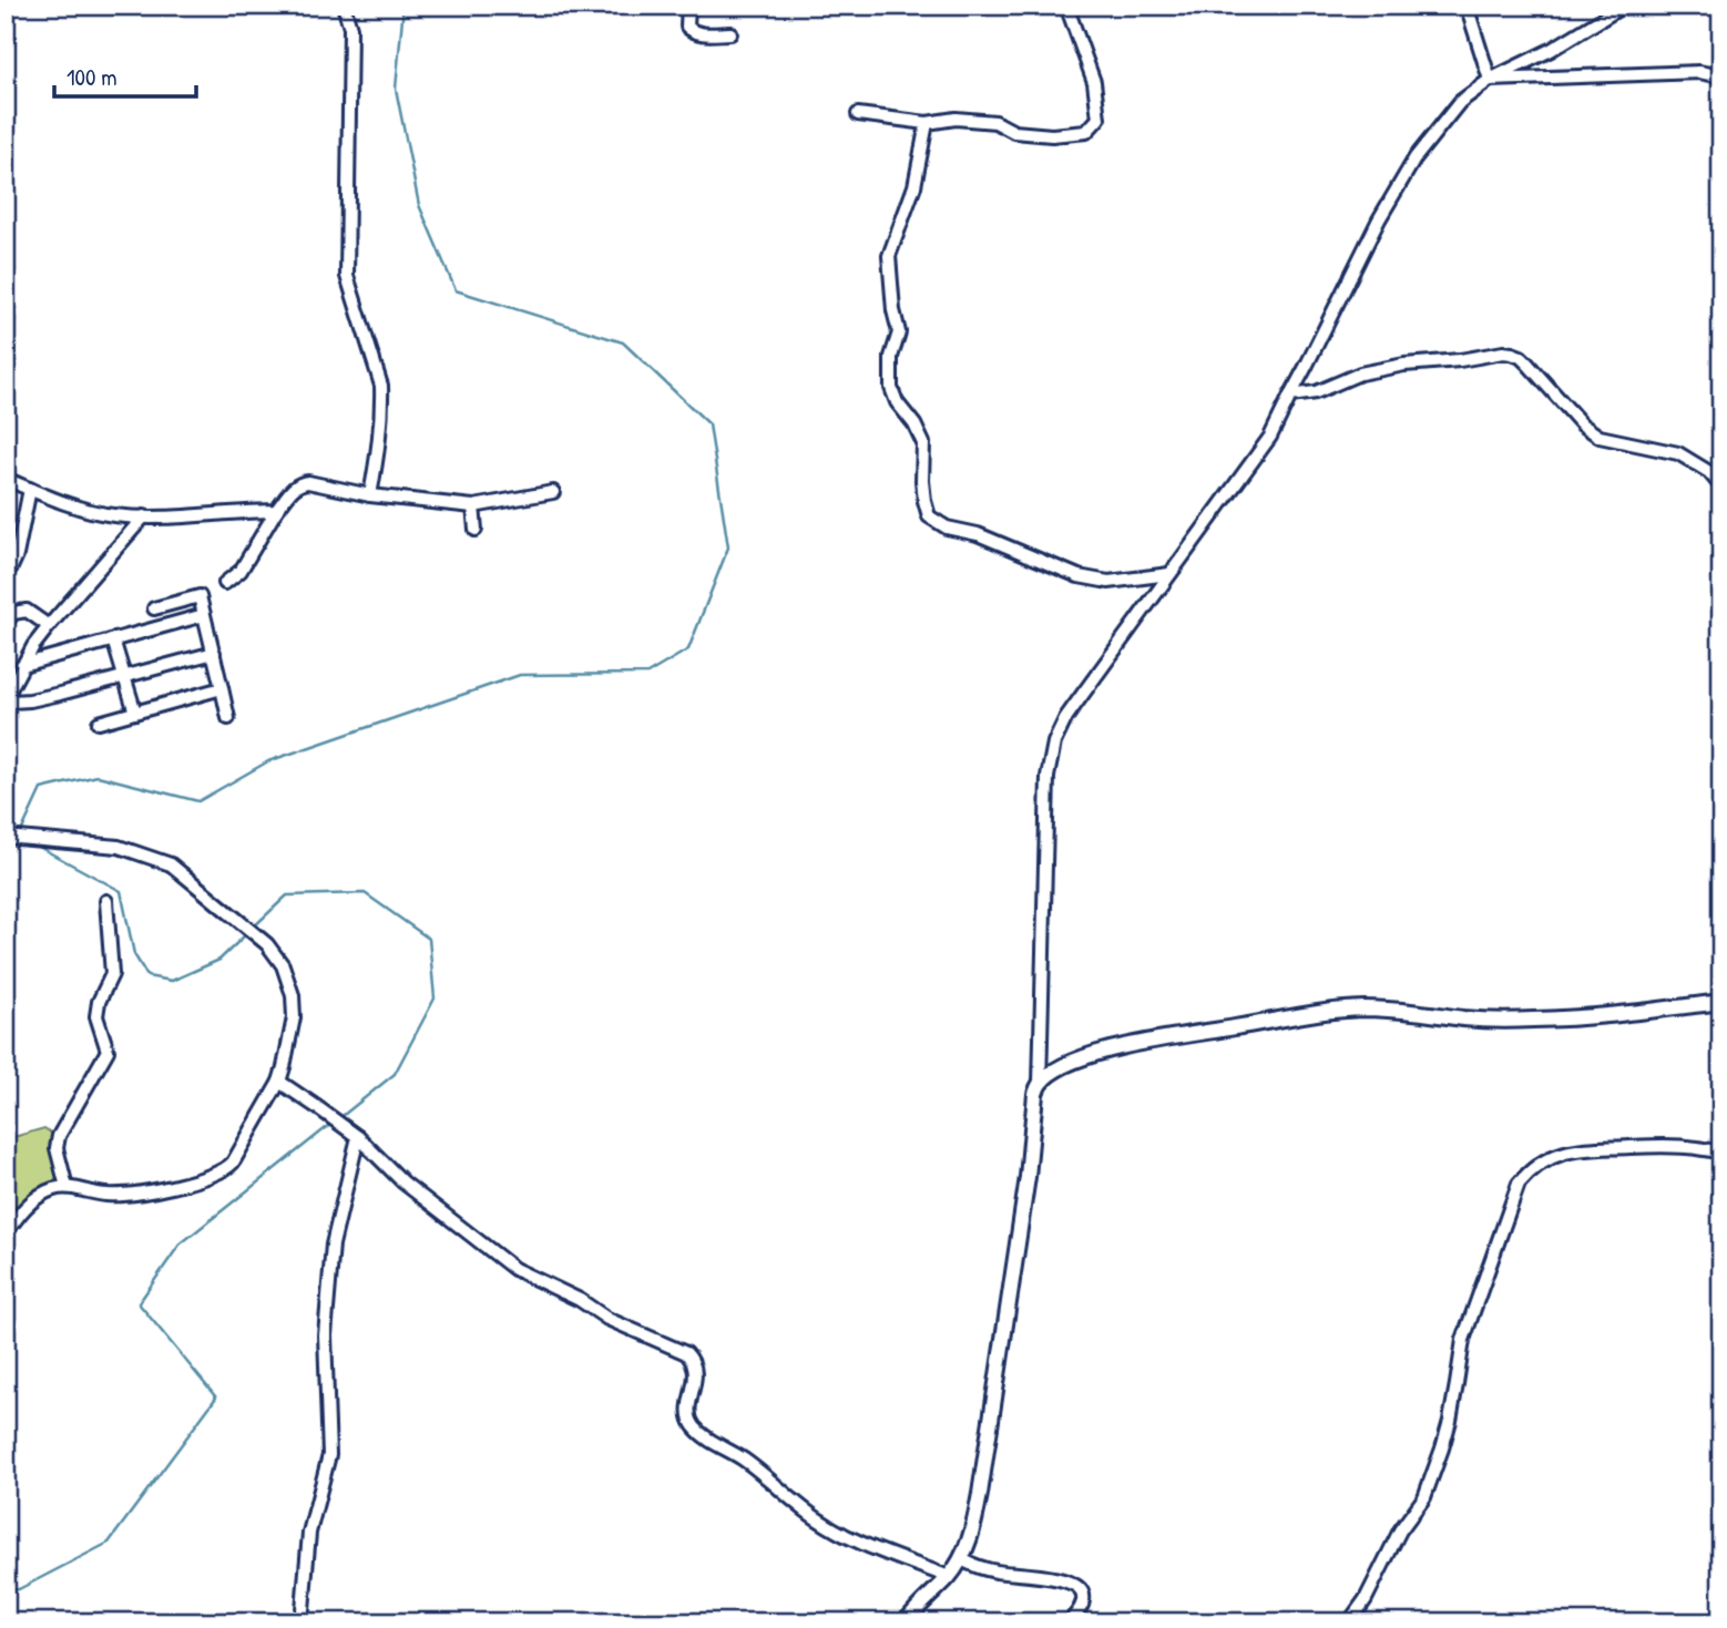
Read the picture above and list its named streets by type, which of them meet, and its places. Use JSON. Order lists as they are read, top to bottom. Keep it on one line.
{"scale_bar":"100 m"}
